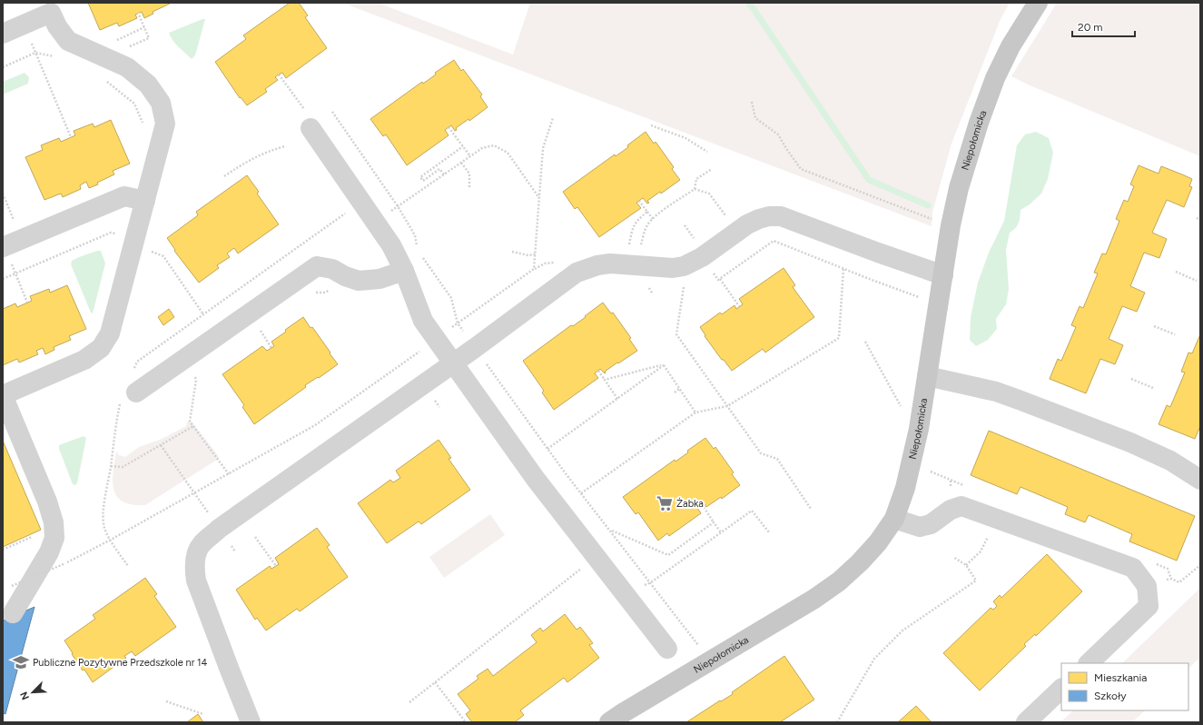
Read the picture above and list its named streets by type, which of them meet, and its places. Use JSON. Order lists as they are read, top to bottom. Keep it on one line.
{"streets":{"main road":["Niepołomicka"]},"places":{"supermarket":["Żabka"],"school or university":["Publiczne Pozytywne Przedszkole nr 14"]},"legend":["Mieszkania","Szkoły"],"scale_bar":"20 m","north":"bottom left"}
